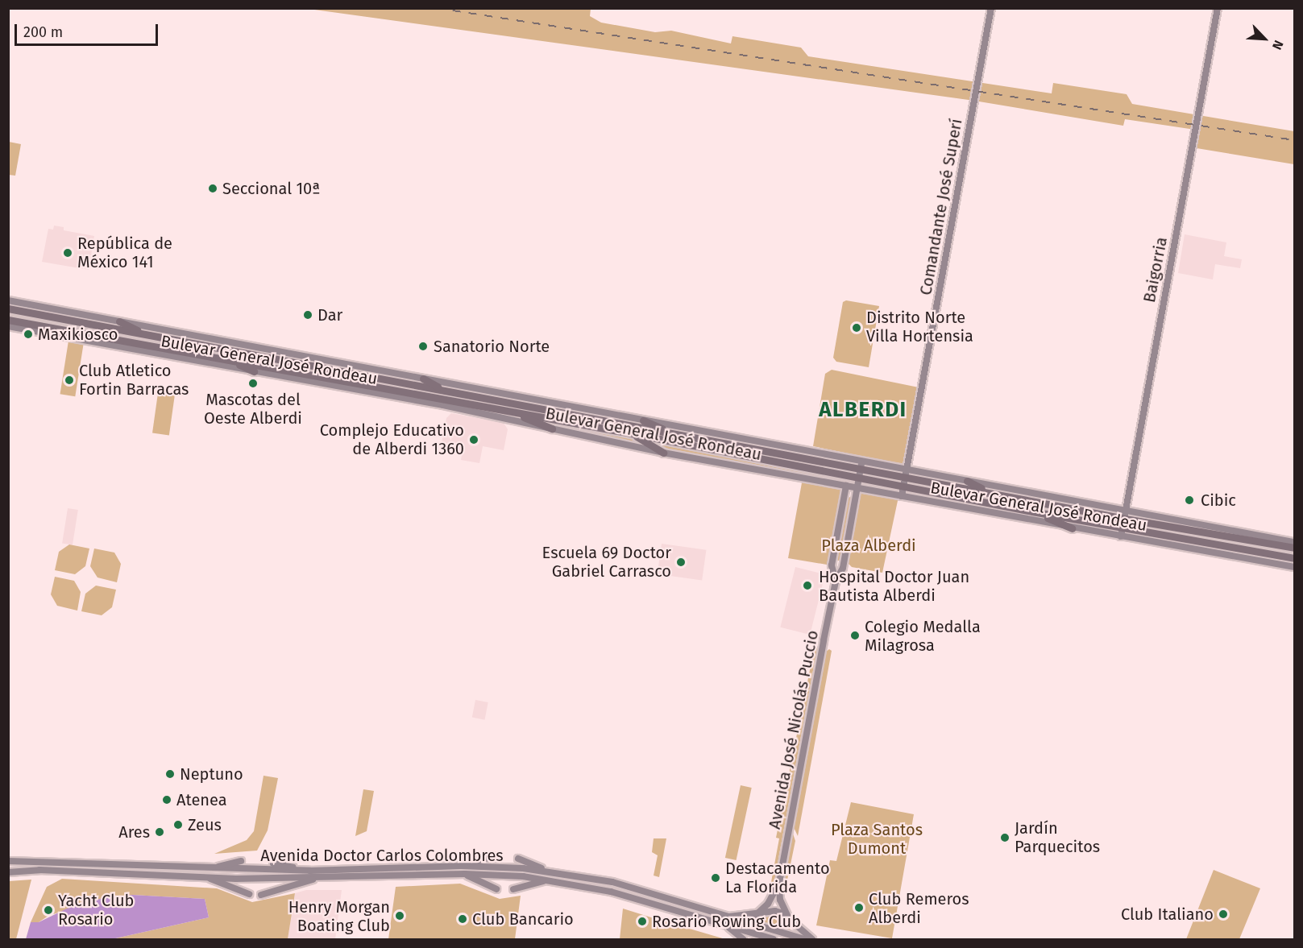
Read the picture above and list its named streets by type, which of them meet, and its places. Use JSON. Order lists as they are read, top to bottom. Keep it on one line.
{"streets":{"main road":["Comandante José Superí","Baigorria","Bulevar General José Rondeau","Avenida José Nicolás Puccio","Avenida Doctor Carlos Colombres"]},"crossings":[["Comandante José Superí","Bulevar General José Rondeau"],["Baigorria","Bulevar General José Rondeau"],["Bulevar General José Rondeau","Avenida José Nicolás Puccio"],["Avenida José Nicolás Puccio","Avenida Doctor Carlos Colombres"]],"districts":["ALBERDI"],"parks":["Plaza Alberdi","Plaza Santos Dumont"],"places":["Seccional 10ª","República de México 141","Dar","Distrito Norte Villa Hortensia","Maxikiosco","Sanatorio Norte","Club Atletico Fortin Barracas","Mascotas del Oeste Alberdi","Complejo Educativo de Alberdi 1360","Cibic","Escuela 69 Doctor Gabriel Carrasco","Hospital Doctor Juan Bautista Alberdi","Colegio Medalla Milagrosa","Neptuno","Atenea","Zeus","Ares","Jardín Parquecitos","Destacamento La Florida","Club Remeros Alberdi","Yacht Club Rosario","Club Italiano","Henry Morgan Boating Club","Club Bancario","Rosario Rowing Club"],"scale_bar":"200 m","north":"bottom right"}
